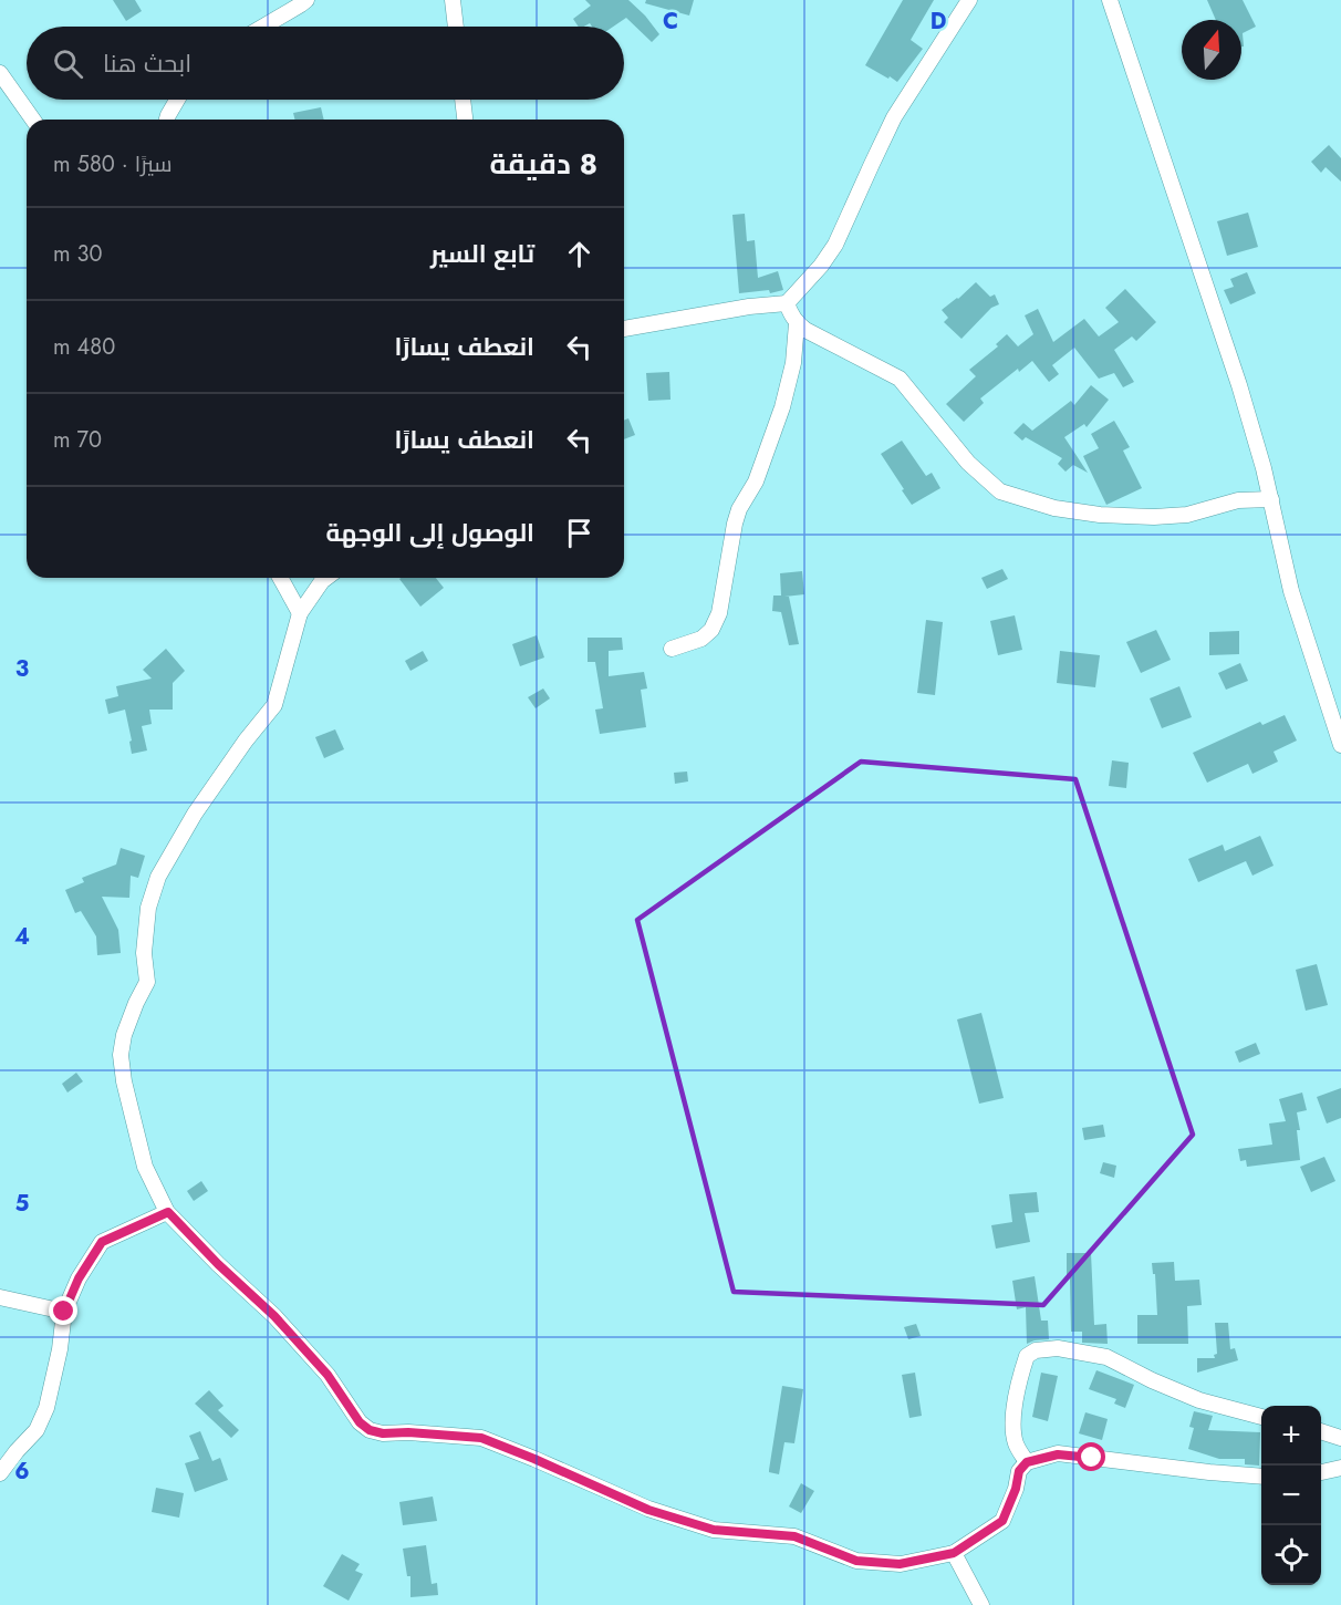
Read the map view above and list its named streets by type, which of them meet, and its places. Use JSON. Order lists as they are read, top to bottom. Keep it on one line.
{"north":"top","page":{"search":"ابحث هنا","heading":["8 دقيقة","سيرًا · 580 m"],"list":[["تابع السير","30 m"],["انعطف يسارًا","480 m"],["انعطف يسارًا","70 m"],"الوصول إلى الوجهة"],"map_buttons":["+","−"]},"grid":{"columns":["C","D"],"rows":["3","4","5","6"]}}
